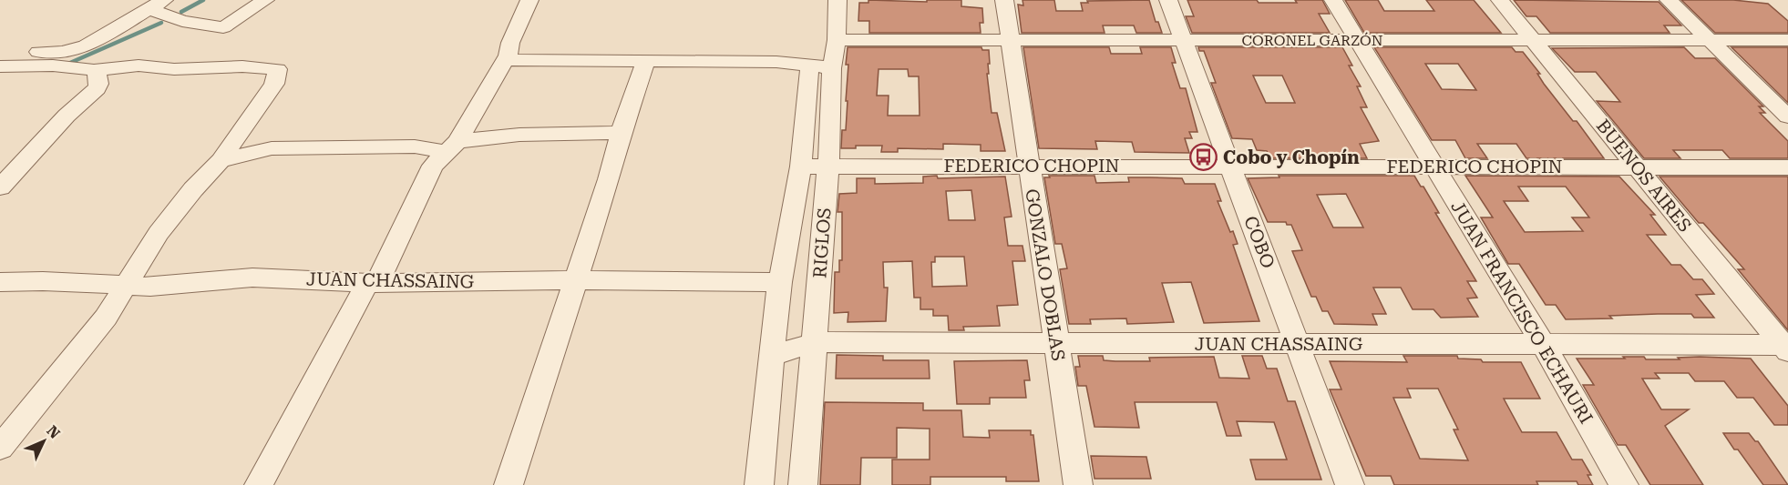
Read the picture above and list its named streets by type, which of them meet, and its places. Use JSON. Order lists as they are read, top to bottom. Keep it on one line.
{"streets":{"street":["CORONEL GARZÓN","FEDERICO CHOPIN","BUENOS AIRES","COBO","RIGLOS","GONZALO DOBLAS","JUAN CHASSAING","JUAN FRANCISCO ECHAURI"]},"crossings":[["CORONEL GARZÓN","BUENOS AIRES"],["CORONEL GARZÓN","COBO"],["CORONEL GARZÓN","RIGLOS"],["CORONEL GARZÓN","GONZALO DOBLAS"],["CORONEL GARZÓN","JUAN FRANCISCO ECHAURI"],["FEDERICO CHOPIN","BUENOS AIRES"],["FEDERICO CHOPIN","COBO"],["FEDERICO CHOPIN","RIGLOS"],["FEDERICO CHOPIN","GONZALO DOBLAS"],["FEDERICO CHOPIN","JUAN FRANCISCO ECHAURI"],["BUENOS AIRES","JUAN CHASSAING"],["COBO","JUAN CHASSAING"],["RIGLOS","JUAN CHASSAING"],["GONZALO DOBLAS","JUAN CHASSAING"],["JUAN CHASSAING","JUAN FRANCISCO ECHAURI"]],"places":{"bus stop":["Cobo y Chopín"]},"north":"top right"}
